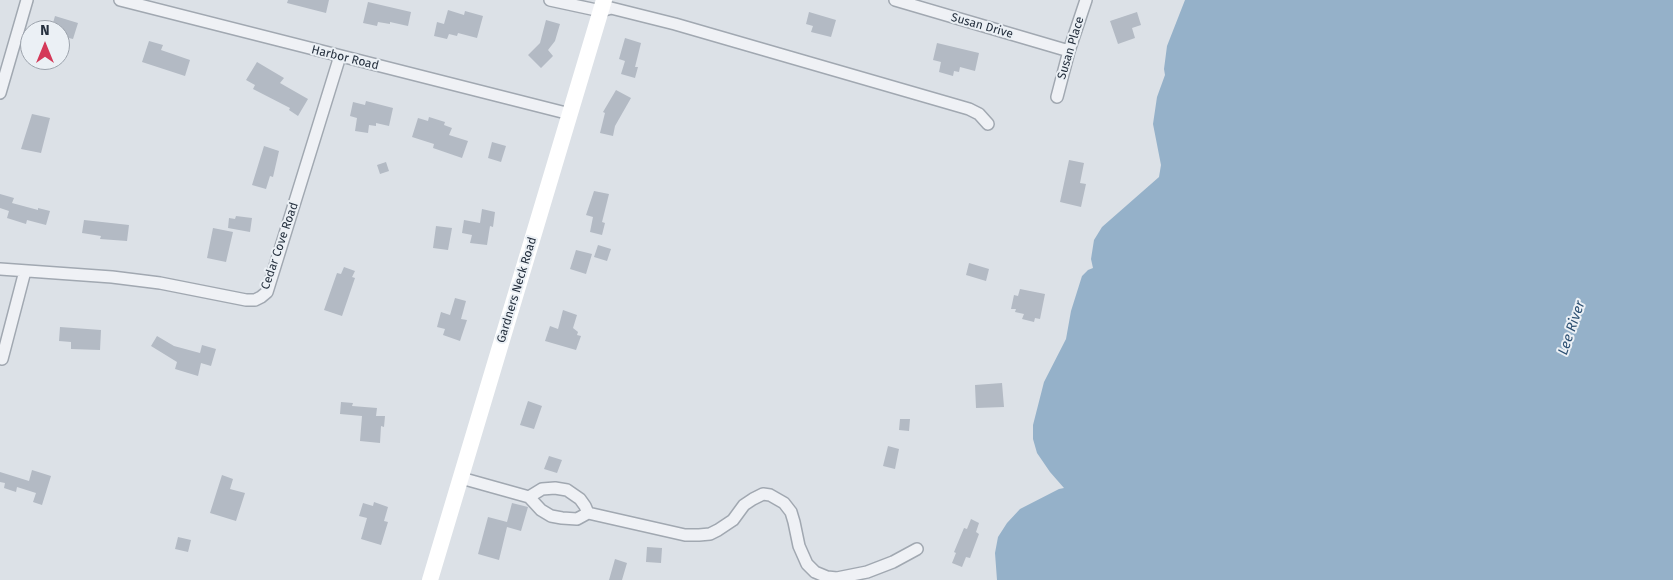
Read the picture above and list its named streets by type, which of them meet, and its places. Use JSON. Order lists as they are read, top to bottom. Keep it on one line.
{"streets":{"street":["Susan Drive","Susan Place","Harbor Road","Cedar Cove Road","Gardners Neck Road"]},"crossings":[["Susan Drive","Susan Place"],["Harbor Road","Cedar Cove Road"],["Harbor Road","Gardners Neck Road"]],"water":["Lee River"],"north":"top"}
